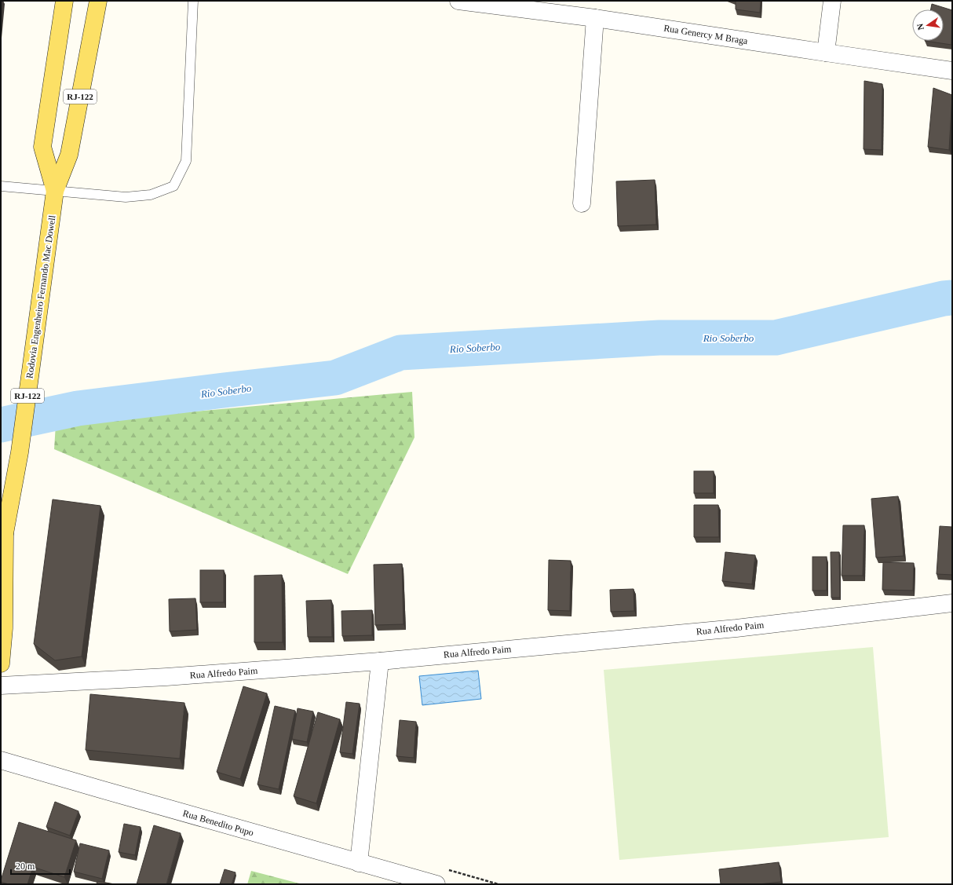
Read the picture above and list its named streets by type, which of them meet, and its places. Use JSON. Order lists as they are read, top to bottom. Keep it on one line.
{"streets":{"main road":["RJ-122","Rodovia Engenheiro Fernando Mac Dowell"],"street":["Rua Genercy M Braga","Rua Alfredo Paim","Rua Benedito Pupo"]},"water":["Rio Soberbo"],"scale_bar":"20 m","north":"left"}
